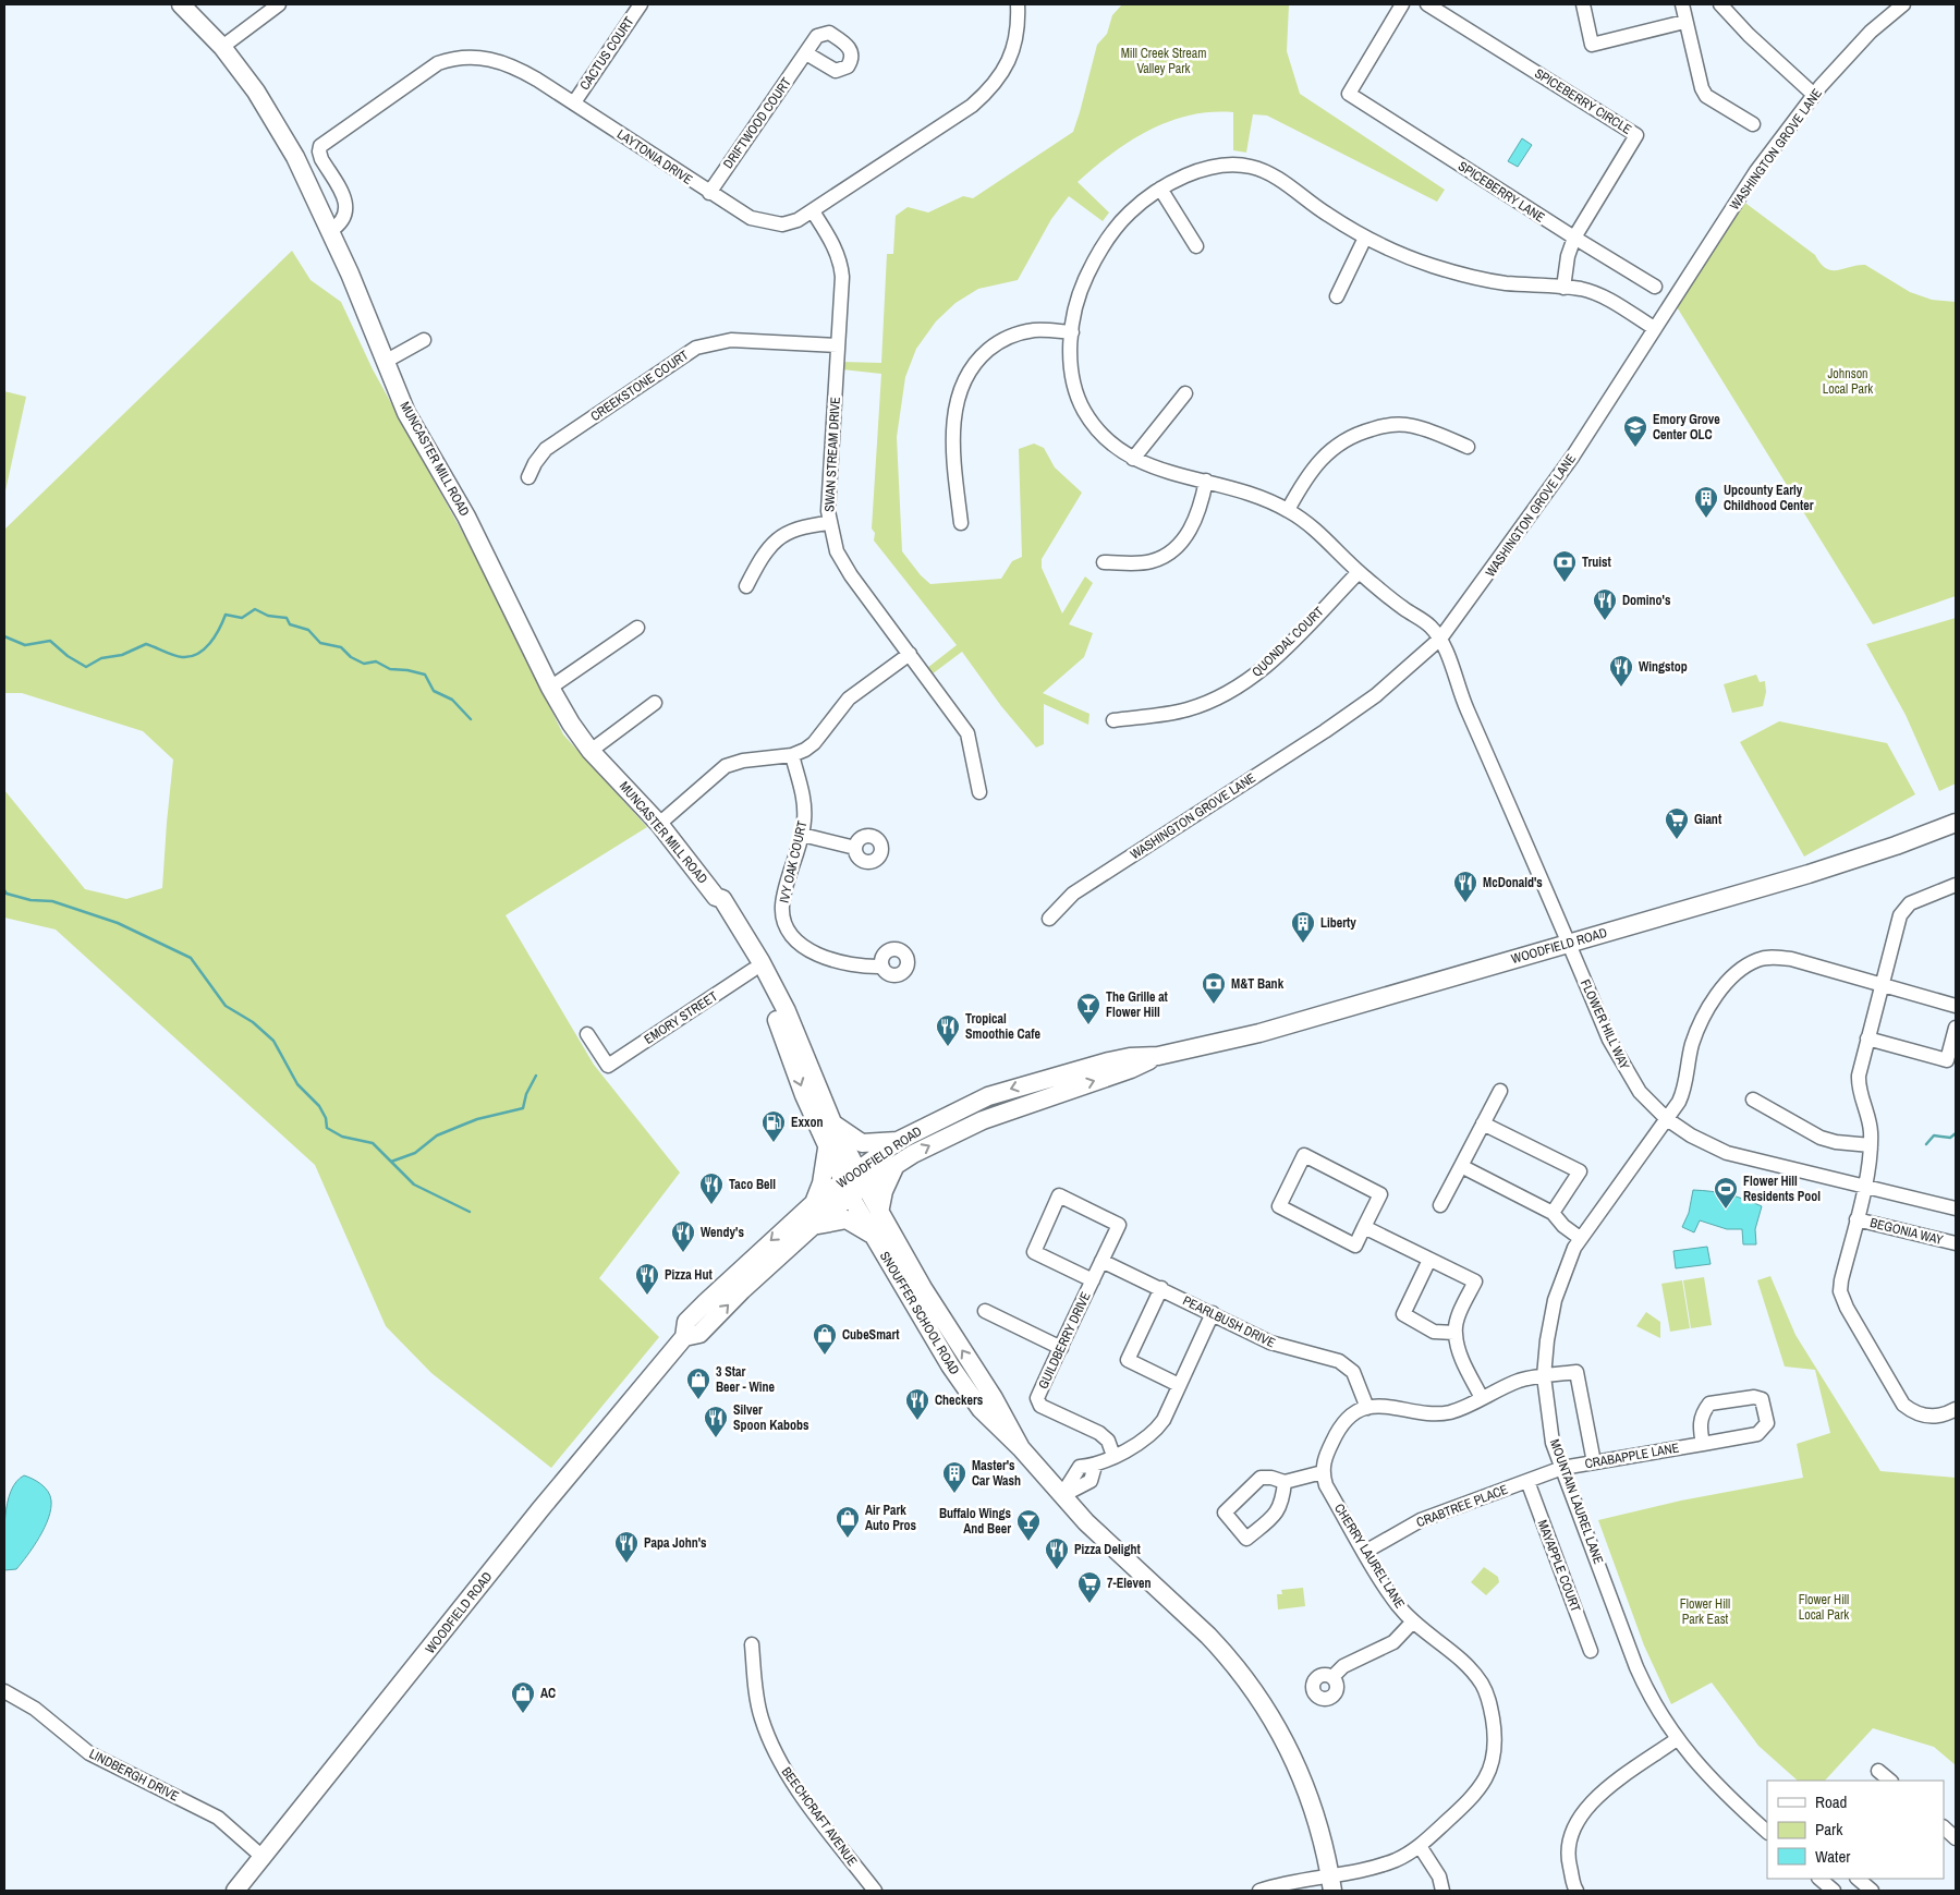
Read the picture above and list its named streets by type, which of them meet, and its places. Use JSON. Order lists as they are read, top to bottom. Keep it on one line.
{"streets":{"main road":["MUNCASTER MILL ROAD","WOODFIELD ROAD","SNOUFFER SCHOOL ROAD"],"street":["CACTUS COURT","SPICEBERRY CIRCLE","DRIFTWOOD COURT","WASHINGTON GROVE LANE","LAYTONIA DRIVE","SPICEBERRY LANE","CREEKSTONE COURT","SWAN STREAM DRIVE","QUONDAL COURT","IVY OAK COURT","EMORY STREET","FLOWER HILL WAY","BEGONIA WAY","PEARLBUSH DRIVE","GUILDBERRY DRIVE","CRABAPPLE LANE","MOUNTAIN LAUREL LANE","CRABTREE PLACE","CHERRY LAUREL LANE","MAYAPPLE COURT","LINDBERGH DRIVE","BEECHCRAFT AVENUE"]},"crossings":[["CACTUS COURT","LAYTONIA DRIVE"],["SPICEBERRY CIRCLE","SPICEBERRY LANE"],["DRIFTWOOD COURT","LAYTONIA DRIVE"],["WASHINGTON GROVE LANE","FLOWER HILL WAY"],["LAYTONIA DRIVE","SWAN STREAM DRIVE"],["LAYTONIA DRIVE","MUNCASTER MILL ROAD"],["CREEKSTONE COURT","SWAN STREAM DRIVE"],["MUNCASTER MILL ROAD","WOODFIELD ROAD"],["MUNCASTER MILL ROAD","EMORY STREET"],["MUNCASTER MILL ROAD","SNOUFFER SCHOOL ROAD"],["WOODFIELD ROAD","FLOWER HILL WAY"],["WOODFIELD ROAD","SNOUFFER SCHOOL ROAD"],["WOODFIELD ROAD","LINDBERGH DRIVE"],["FLOWER HILL WAY","MOUNTAIN LAUREL LANE"],["SNOUFFER SCHOOL ROAD","CHERRY LAUREL LANE"],["PEARLBUSH DRIVE","GUILDBERRY DRIVE"],["CRABAPPLE LANE","MOUNTAIN LAUREL LANE"],["CRABAPPLE LANE","CRABTREE PLACE"],["MOUNTAIN LAUREL LANE","CRABTREE PLACE"],["CRABTREE PLACE","CHERRY LAUREL LANE"],["CRABTREE PLACE","MAYAPPLE COURT"]],"parks":["Mill Creek Stream Valley Park","Johnson Local Park","Flower Hill Local Park","Flower Hill Park East"],"places":{"school or university":["Emory Grove Center OLC"],"building":["Upcounty Early Childhood Center","Liberty","Master's Car Wash"],"bank":["Truist","M&T Bank"],"restaurant":["Domino's","Wingstop","McDonald's","Tropical Smoothie Cafe","Taco Bell","Wendy's","Pizza Hut","Checkers","Silver Spoon Kabobs","Papa John's","Pizza Delight"],"supermarket":["Giant","7-Eleven"],"bar":["The Grille at Flower Hill","Buffalo Wings And Beer"],"fuel station":["Exxon"],"sports":["Flower Hill Residents Pool"],"shop":["CubeSmart","3 Star Beer - Wine","Air Park Auto Pros","AC"]},"legend":["Road","Park","Water"]}
